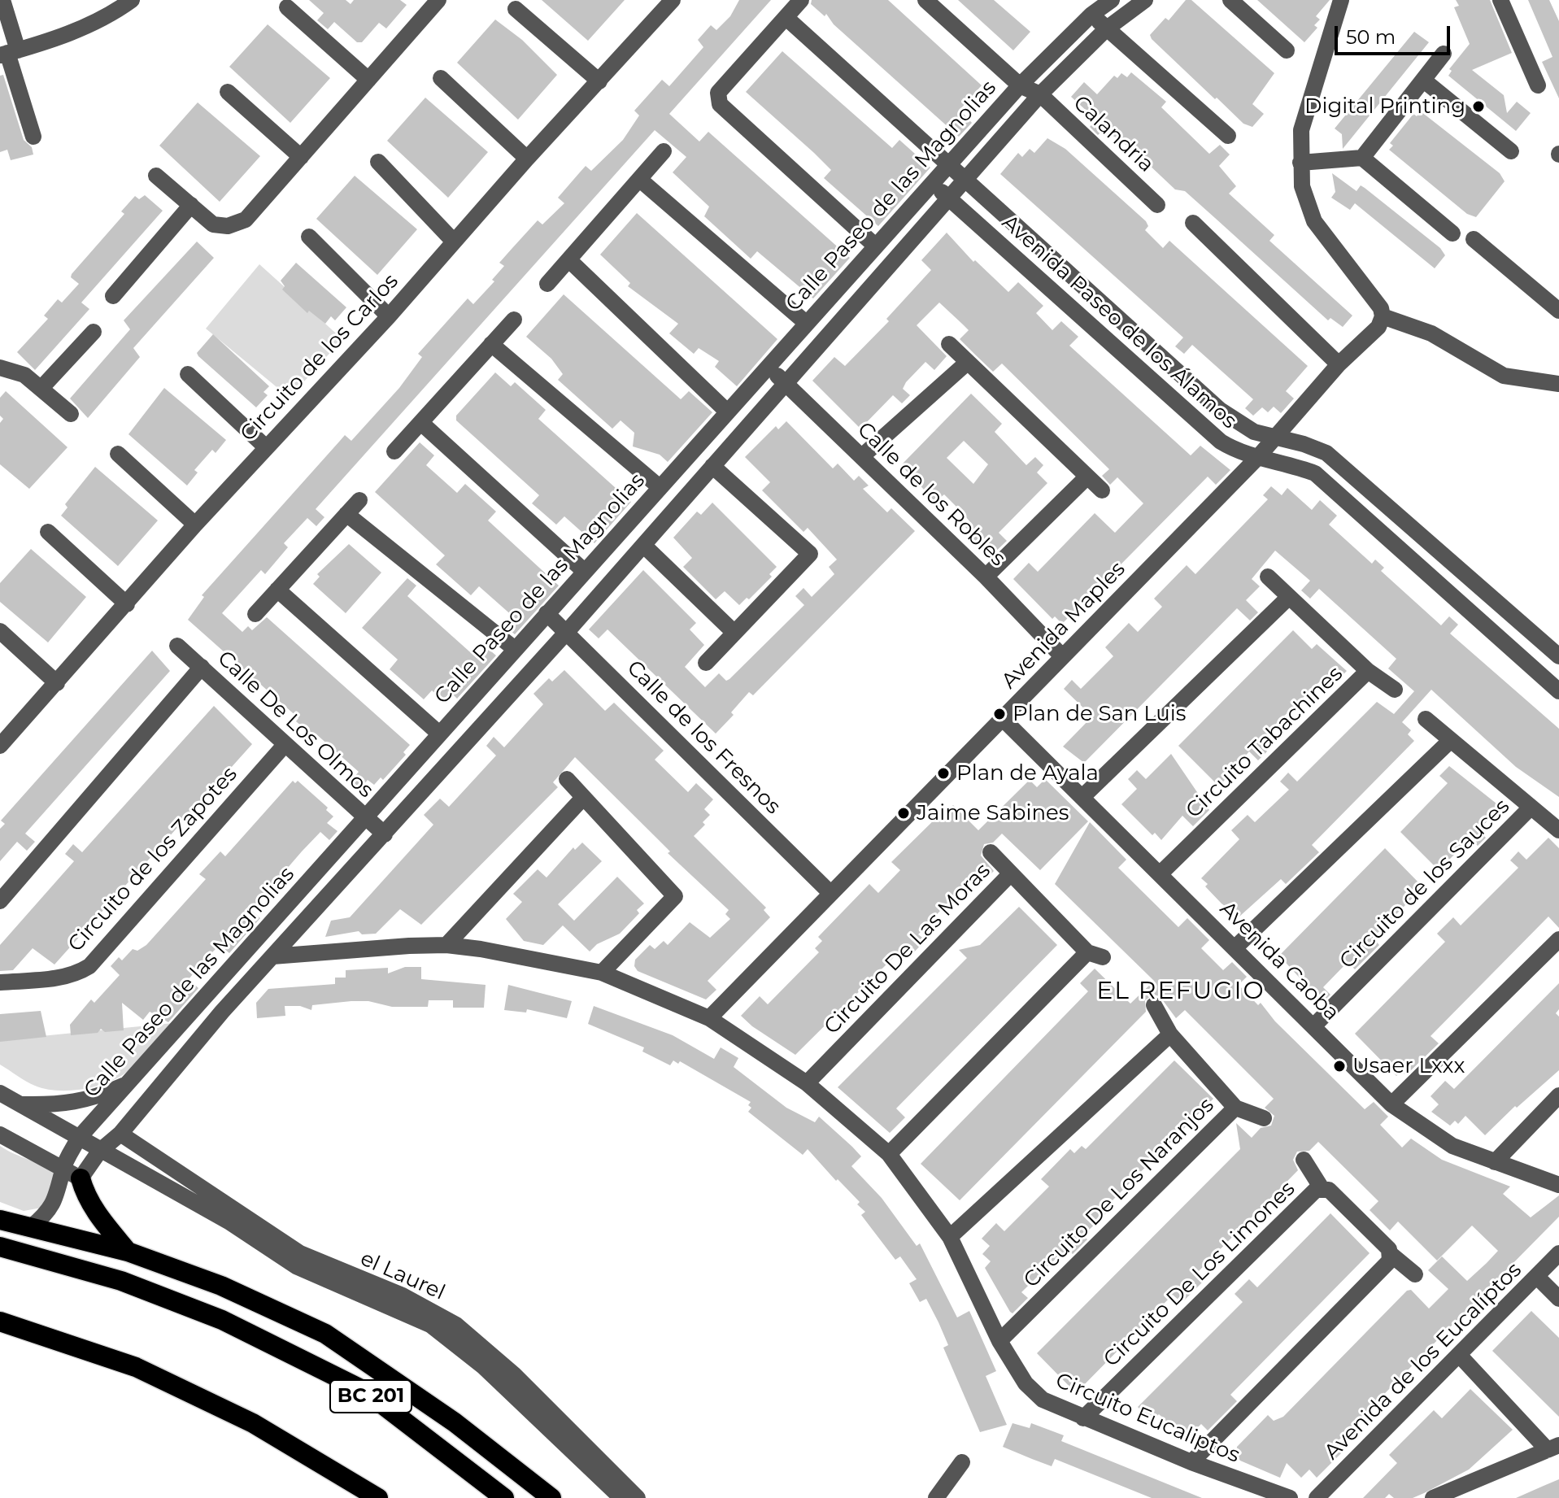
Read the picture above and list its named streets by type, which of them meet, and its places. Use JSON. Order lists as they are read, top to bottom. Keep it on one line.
{"streets":{"highway":["BC 201"],"street":["Calandria","Calle Paseo de las Magnolias","Avenida Paseo de los Álamos","Circuito de los Carlos","Calle de los Robles","Avenida Maples","Calle De Los Olmos","Calle de los Fresnos","Circuito Tabachines","Circuito de los Zapotes","Circuito de los Sauces","Circuito De Las Moras","Avenida Caoba","Circuito De Los Naranjos","Circuito De Los Limones","el Laurel","Avenida de los Eucalíptos","Circuito Eucaliptos"]},"crossings":[["Calandria","Calle Paseo de las Magnolias"],["Calle Paseo de las Magnolias","Avenida Paseo de los Álamos"],["Calle Paseo de las Magnolias","Calle de los Robles"],["Calle Paseo de las Magnolias","Calle De Los Olmos"],["Calle Paseo de las Magnolias","Calle de los Fresnos"],["Calle Paseo de las Magnolias","el Laurel"],["Calle Paseo de las Magnolias","Circuito Eucaliptos"],["Avenida Paseo de los Álamos","Avenida Maples"],["Calle de los Robles","Avenida Maples"],["Avenida Maples","Calle de los Fresnos"],["Avenida Maples","Avenida Caoba"],["Avenida Maples","Circuito Eucaliptos"],["Calle De Los Olmos","Circuito de los Zapotes"],["Circuito Tabachines","Avenida Caoba"],["Circuito de los Sauces","Avenida Caoba"],["Circuito De Las Moras","Circuito Eucaliptos"],["Circuito De Los Naranjos","Circuito Eucaliptos"],["Circuito De Los Limones","Circuito Eucaliptos"]],"districts":["EL REFUGIO"],"places":["Digital Printing","Plan de San Luis","Plan de Ayala","Jaime Sabines","Usaer Lxxx"],"scale_bar":"50 m"}
